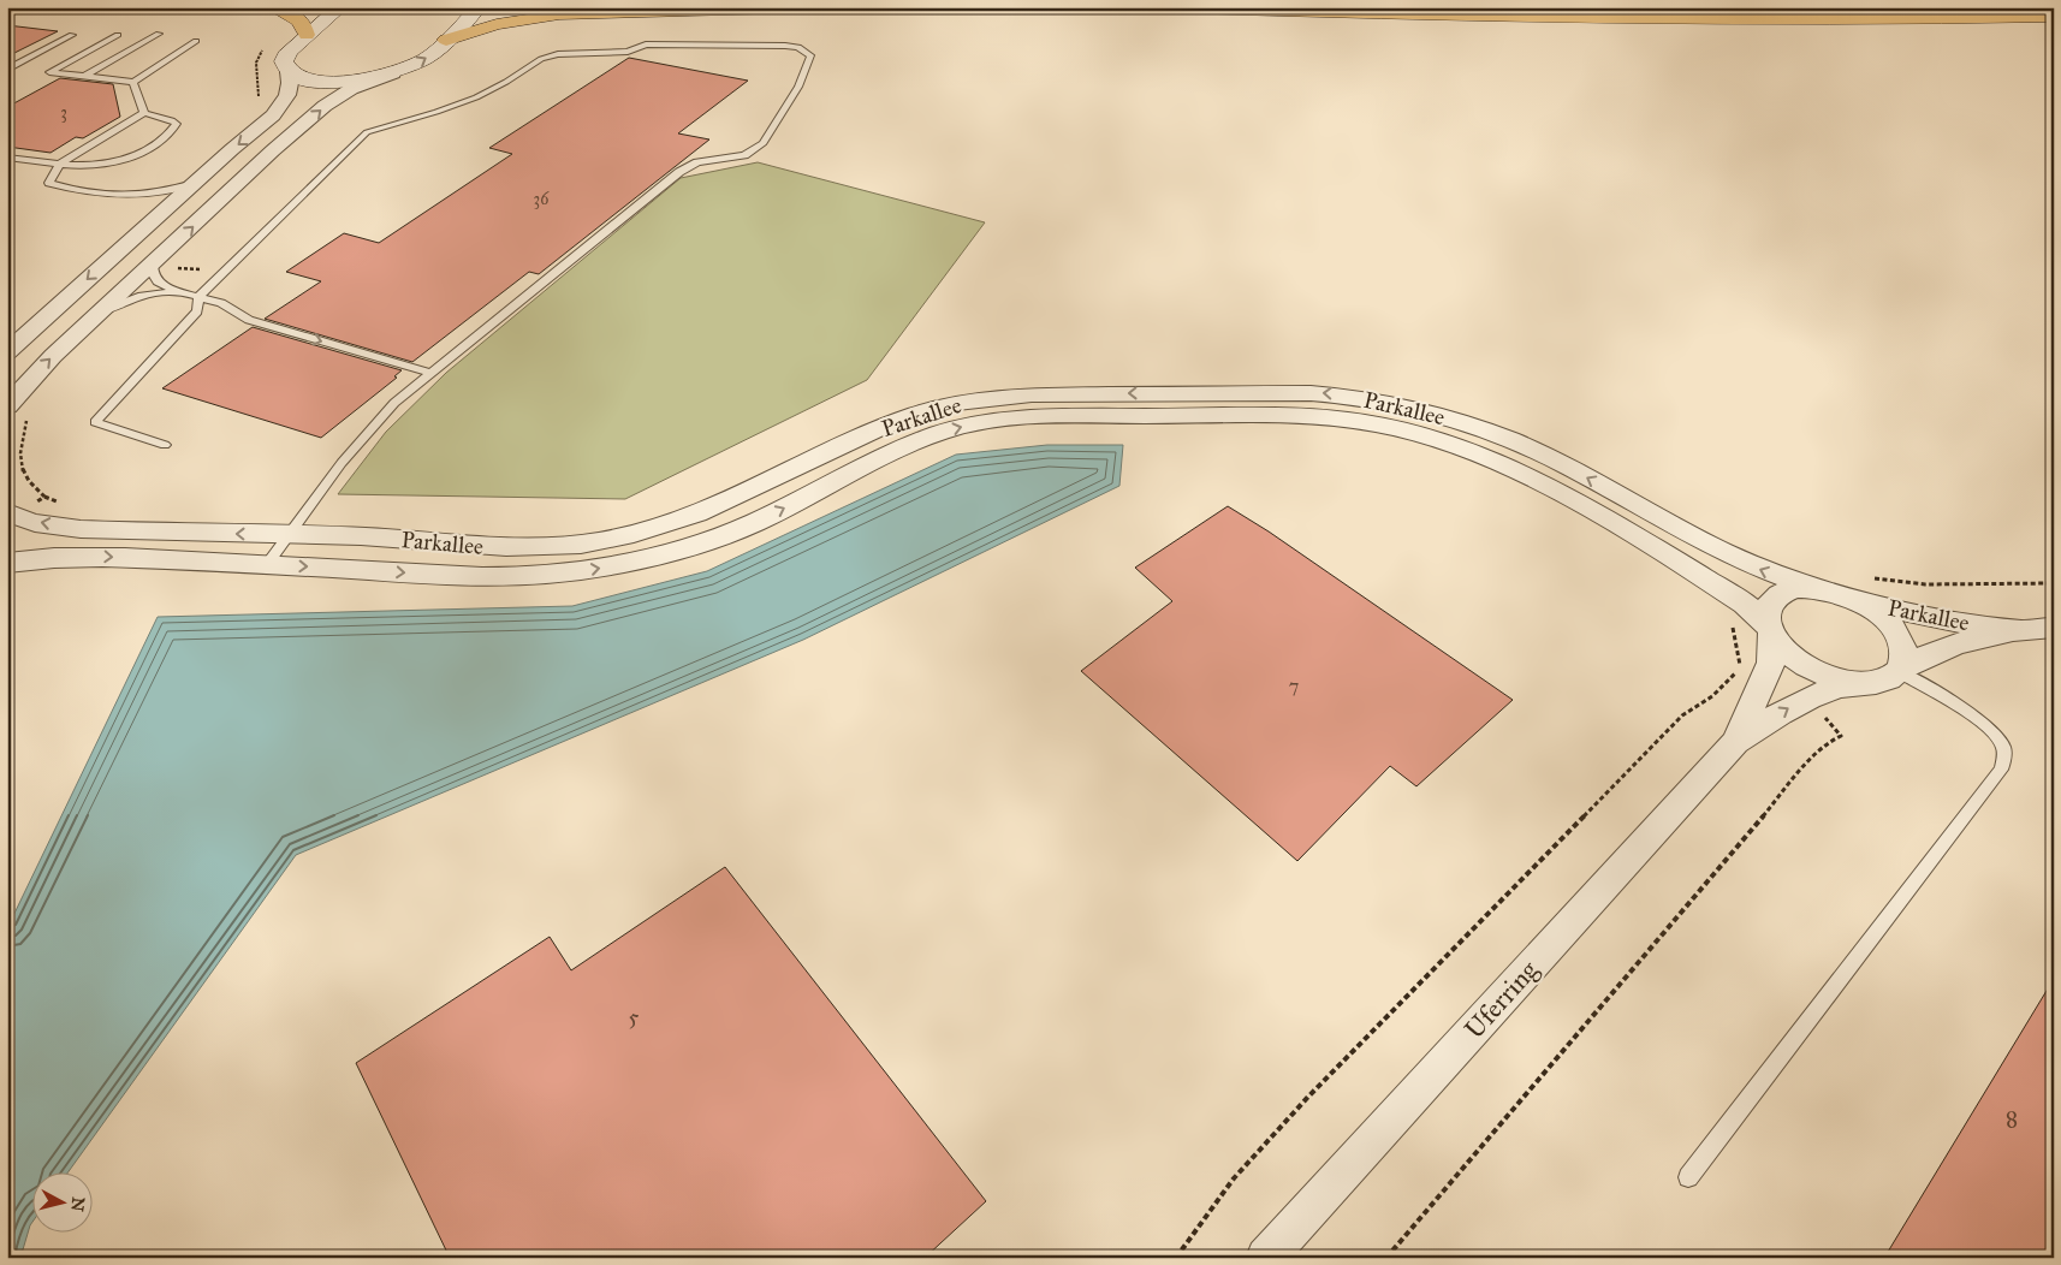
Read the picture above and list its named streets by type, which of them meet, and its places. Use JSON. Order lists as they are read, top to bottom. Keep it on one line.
{"streets":{"street":["Parkallee","Uferring"]},"crossings":[["Parkallee","Uferring"]],"house_numbers":["3","36","7","5","8"],"north":"right"}
